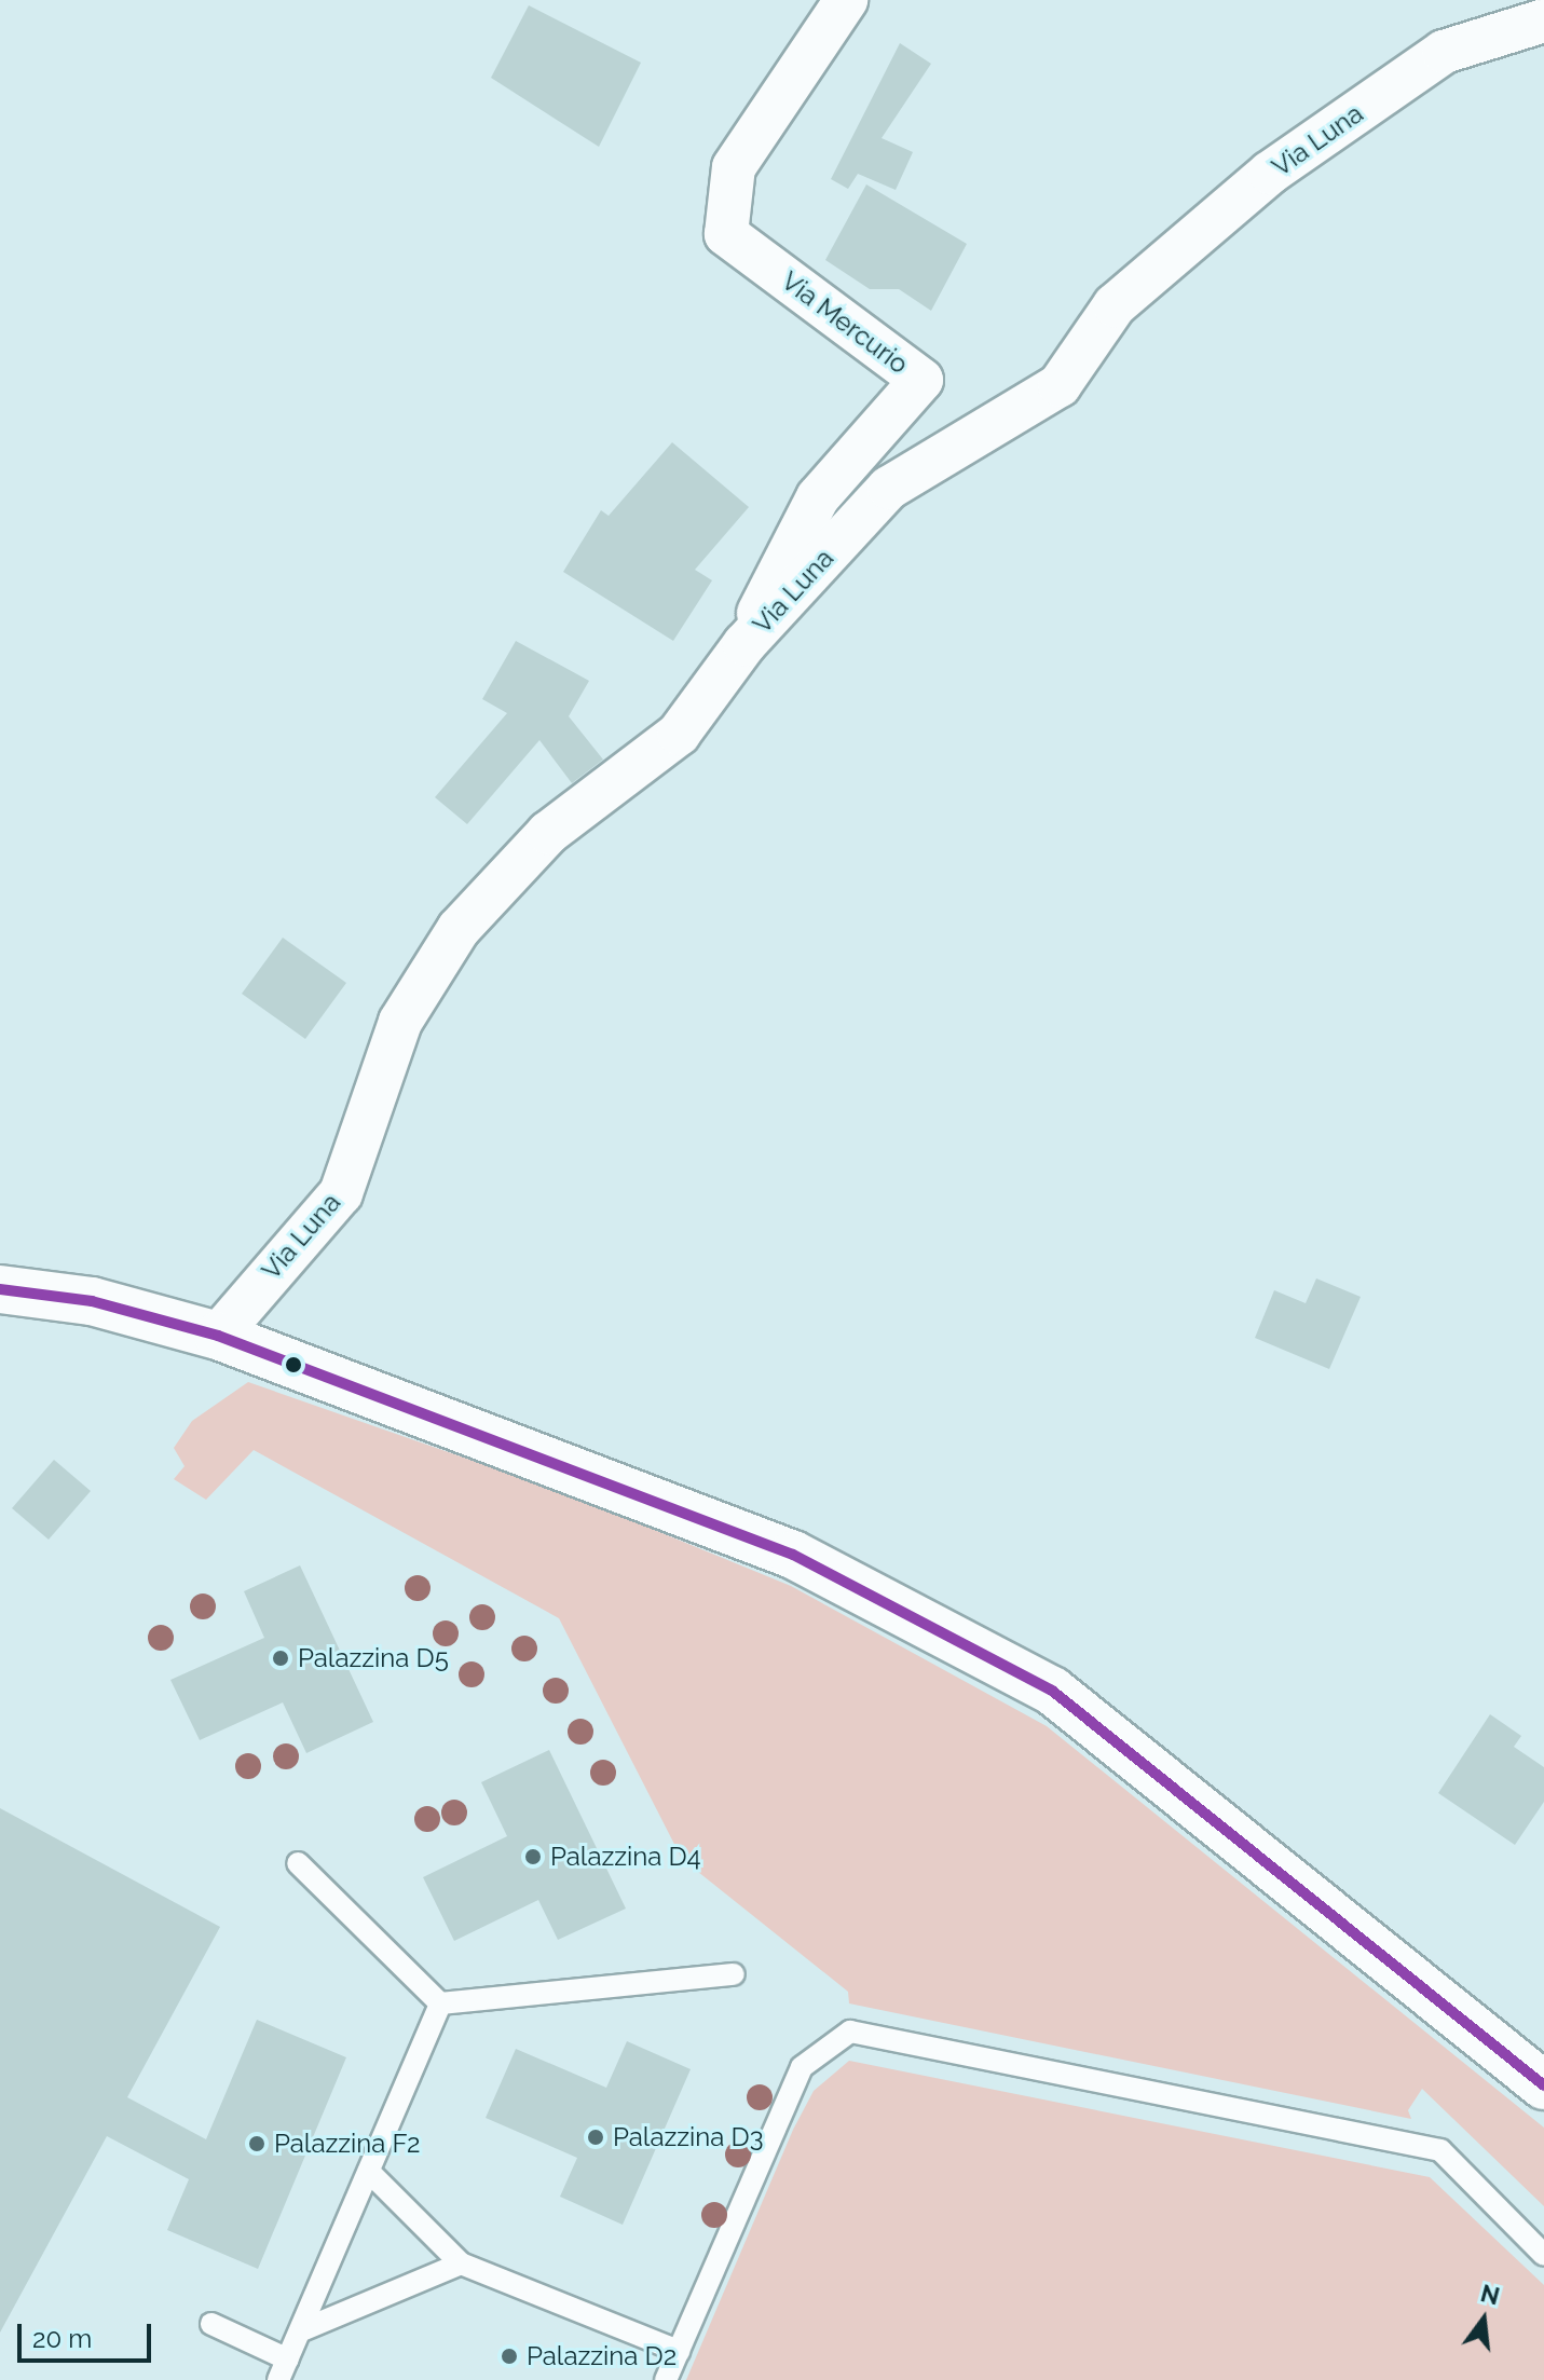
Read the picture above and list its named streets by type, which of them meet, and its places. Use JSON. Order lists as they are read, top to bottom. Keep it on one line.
{"streets":{"street":["Via Luna","Via Mercurio"]},"crossings":[["Via Luna","Via Mercurio"]],"places":["Palazzina D5","Palazzina D4","Palazzina D3","Palazzina F2","Palazzina D2"],"scale_bar":"20 m","north":"top"}
